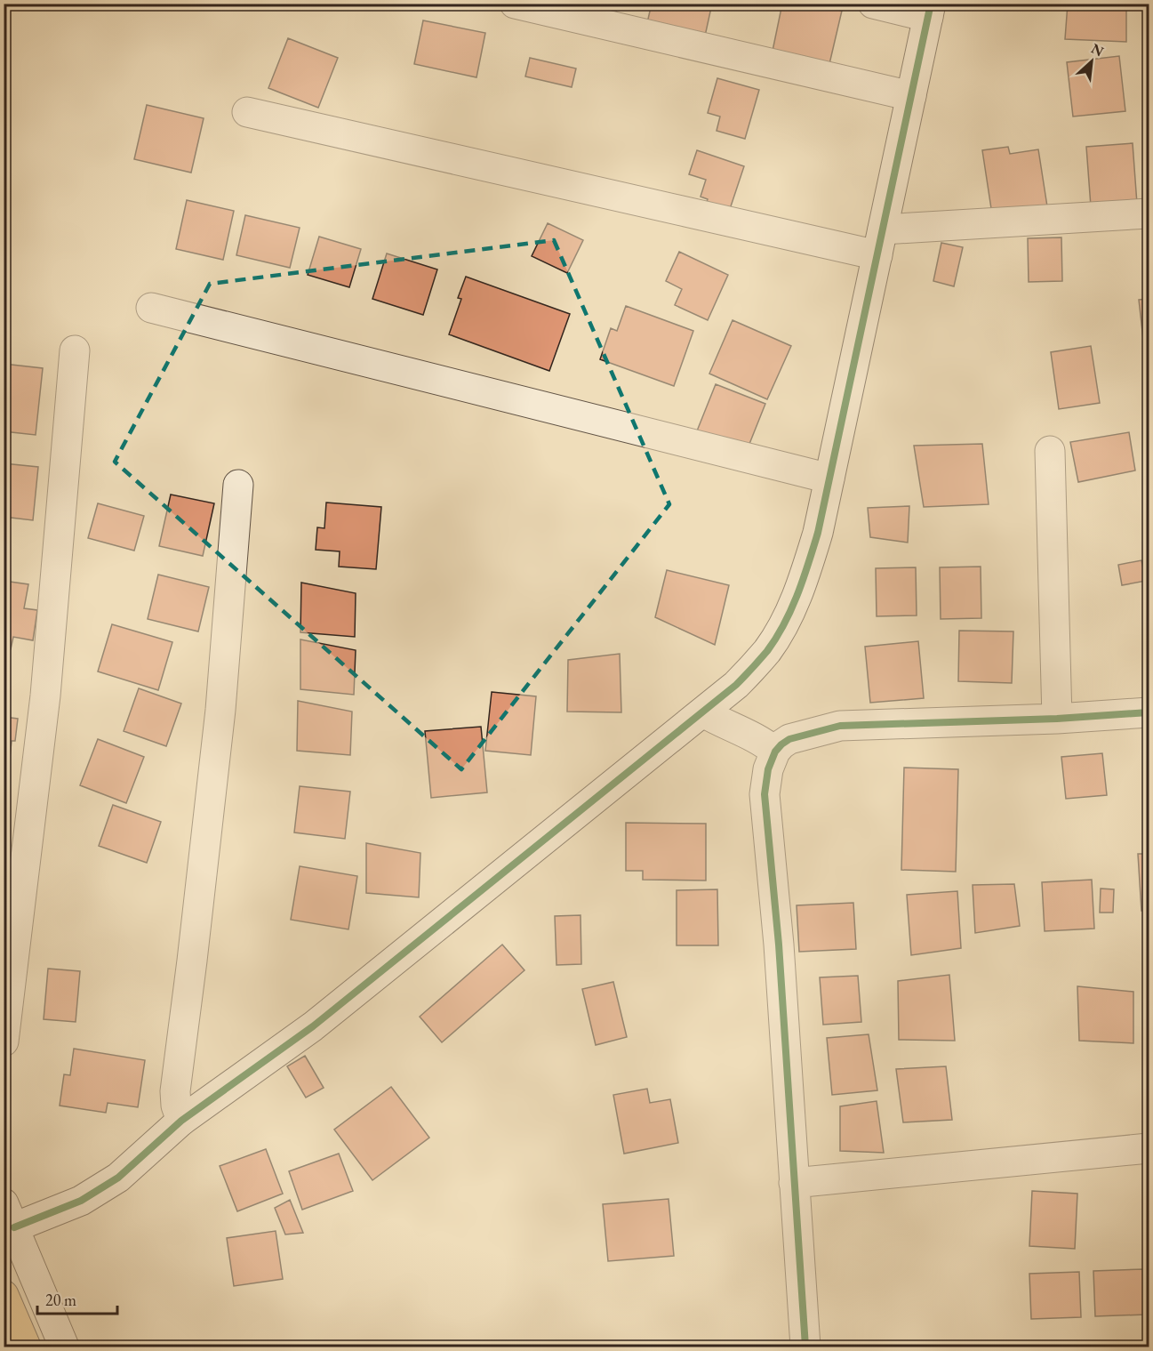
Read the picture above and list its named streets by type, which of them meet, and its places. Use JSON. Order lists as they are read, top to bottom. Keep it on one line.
{"scale_bar":"20 m","north":"top right"}
